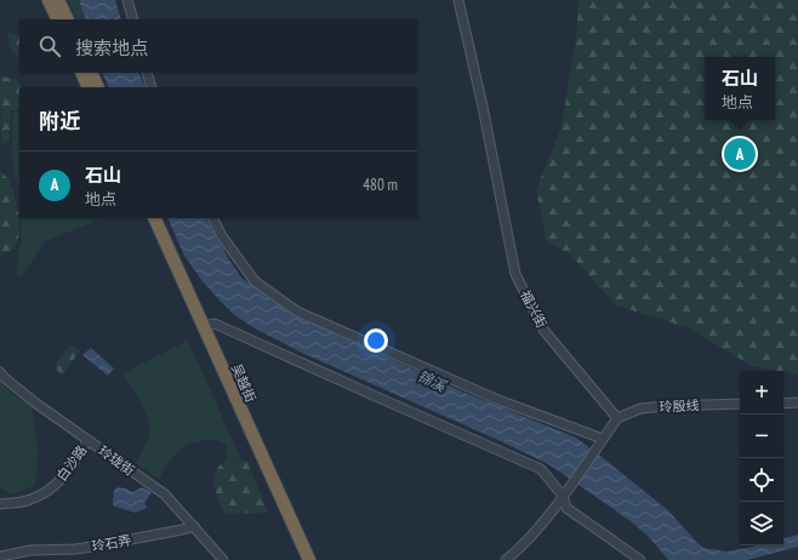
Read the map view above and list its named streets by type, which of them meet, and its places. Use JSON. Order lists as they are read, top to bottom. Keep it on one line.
{"streets":{"highway":["吴越街"],"street":["福兴街","玲殷线","玲珑街","白沙路","玲石弄"]},"crossings":[["福兴街","玲殷线"],["玲珑街","白沙路"],["玲珑街","玲石弄"]],"water":["锦溪"],"page":{"search":"搜索地点","popup":["石山","地点"],"heading":"附近","pins":"A","list":[{"mark":"A","name":"石山","note":"地点","value":"480 m"}],"map_buttons":["+","−"]}}
